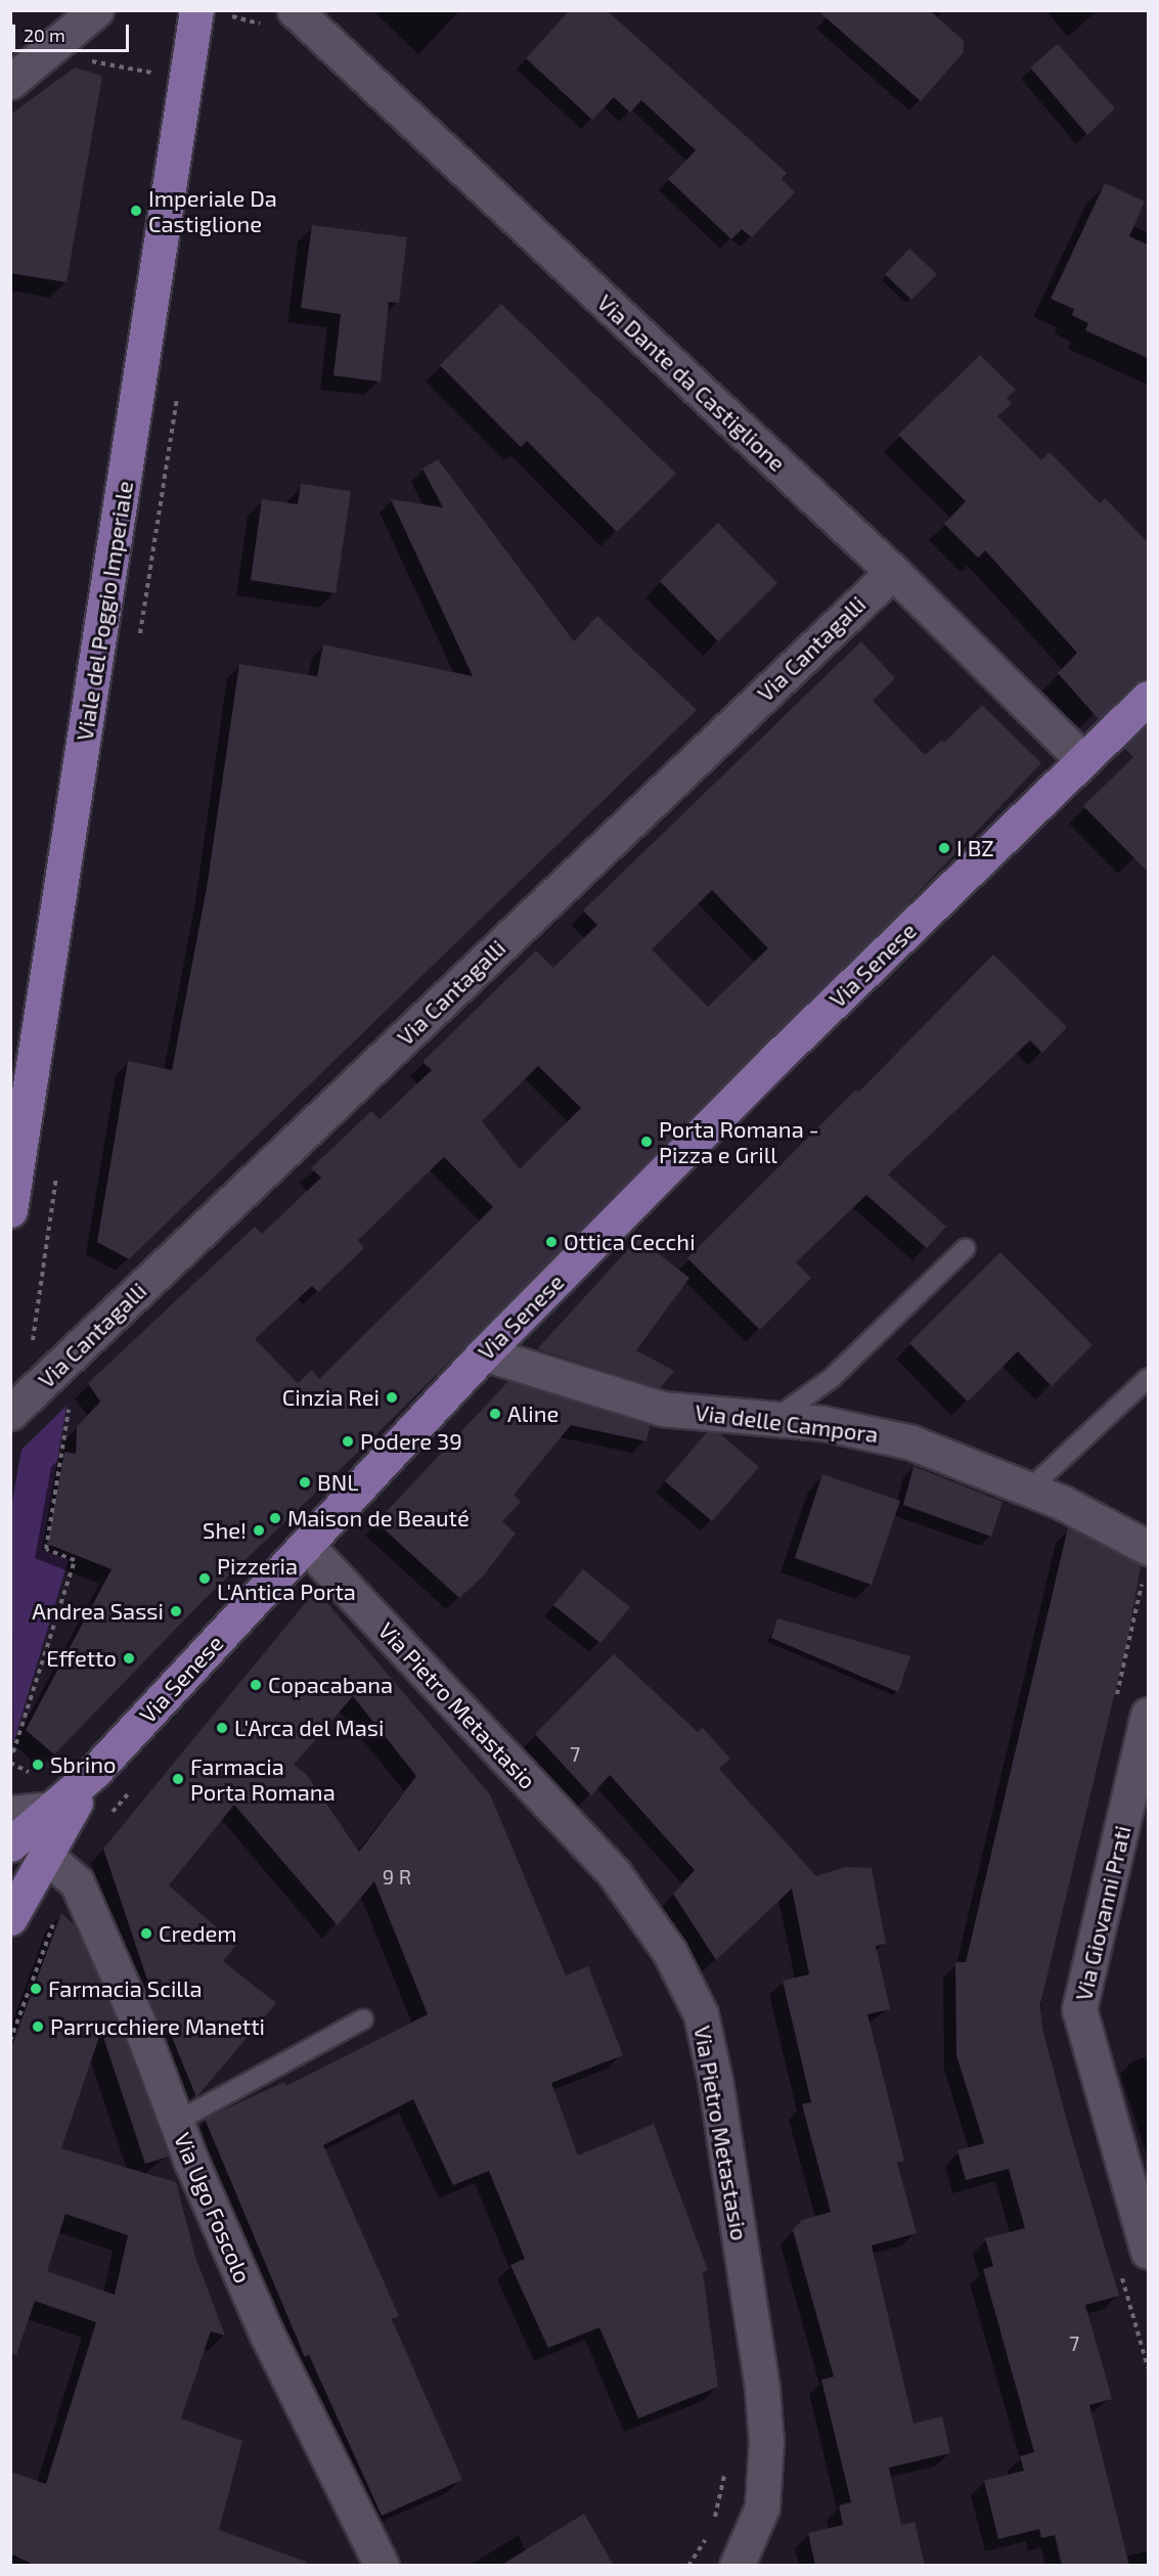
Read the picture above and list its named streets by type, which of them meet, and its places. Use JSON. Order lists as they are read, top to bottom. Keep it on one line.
{"streets":{"main road":["Viale del Poggio Imperiale","Via Senese"],"street":["Via Dante da Castiglione","Via Cantagalli","Via delle Campora","Via Pietro Metastasio","Via Giovanni Prati","Via Ugo Foscolo"]},"crossings":[["Via Dante da Castiglione","Via Cantagalli"],["Via Dante da Castiglione","Via Senese"],["Via Senese","Via delle Campora"],["Via Senese","Via Pietro Metastasio"],["Via Senese","Via Ugo Foscolo"]],"places":["Imperiale Da Castiglione","I BZ","Porta Romana - Pizza e Grill","Ottica Cecchi","Cinzia Rei","Aline","Podere 39","BNL","Maison de Beauté","She!","Pizzeria L'Antica Porta","Andrea Sassi","Effetto","Copacabana","L'Arca del Masi","Sbrino","Farmacia Porta Romana","Credem","Farmacia Scilla","Parrucchiere Manetti"],"house_numbers":["7","9 R","7"],"scale_bar":"20 m"}
